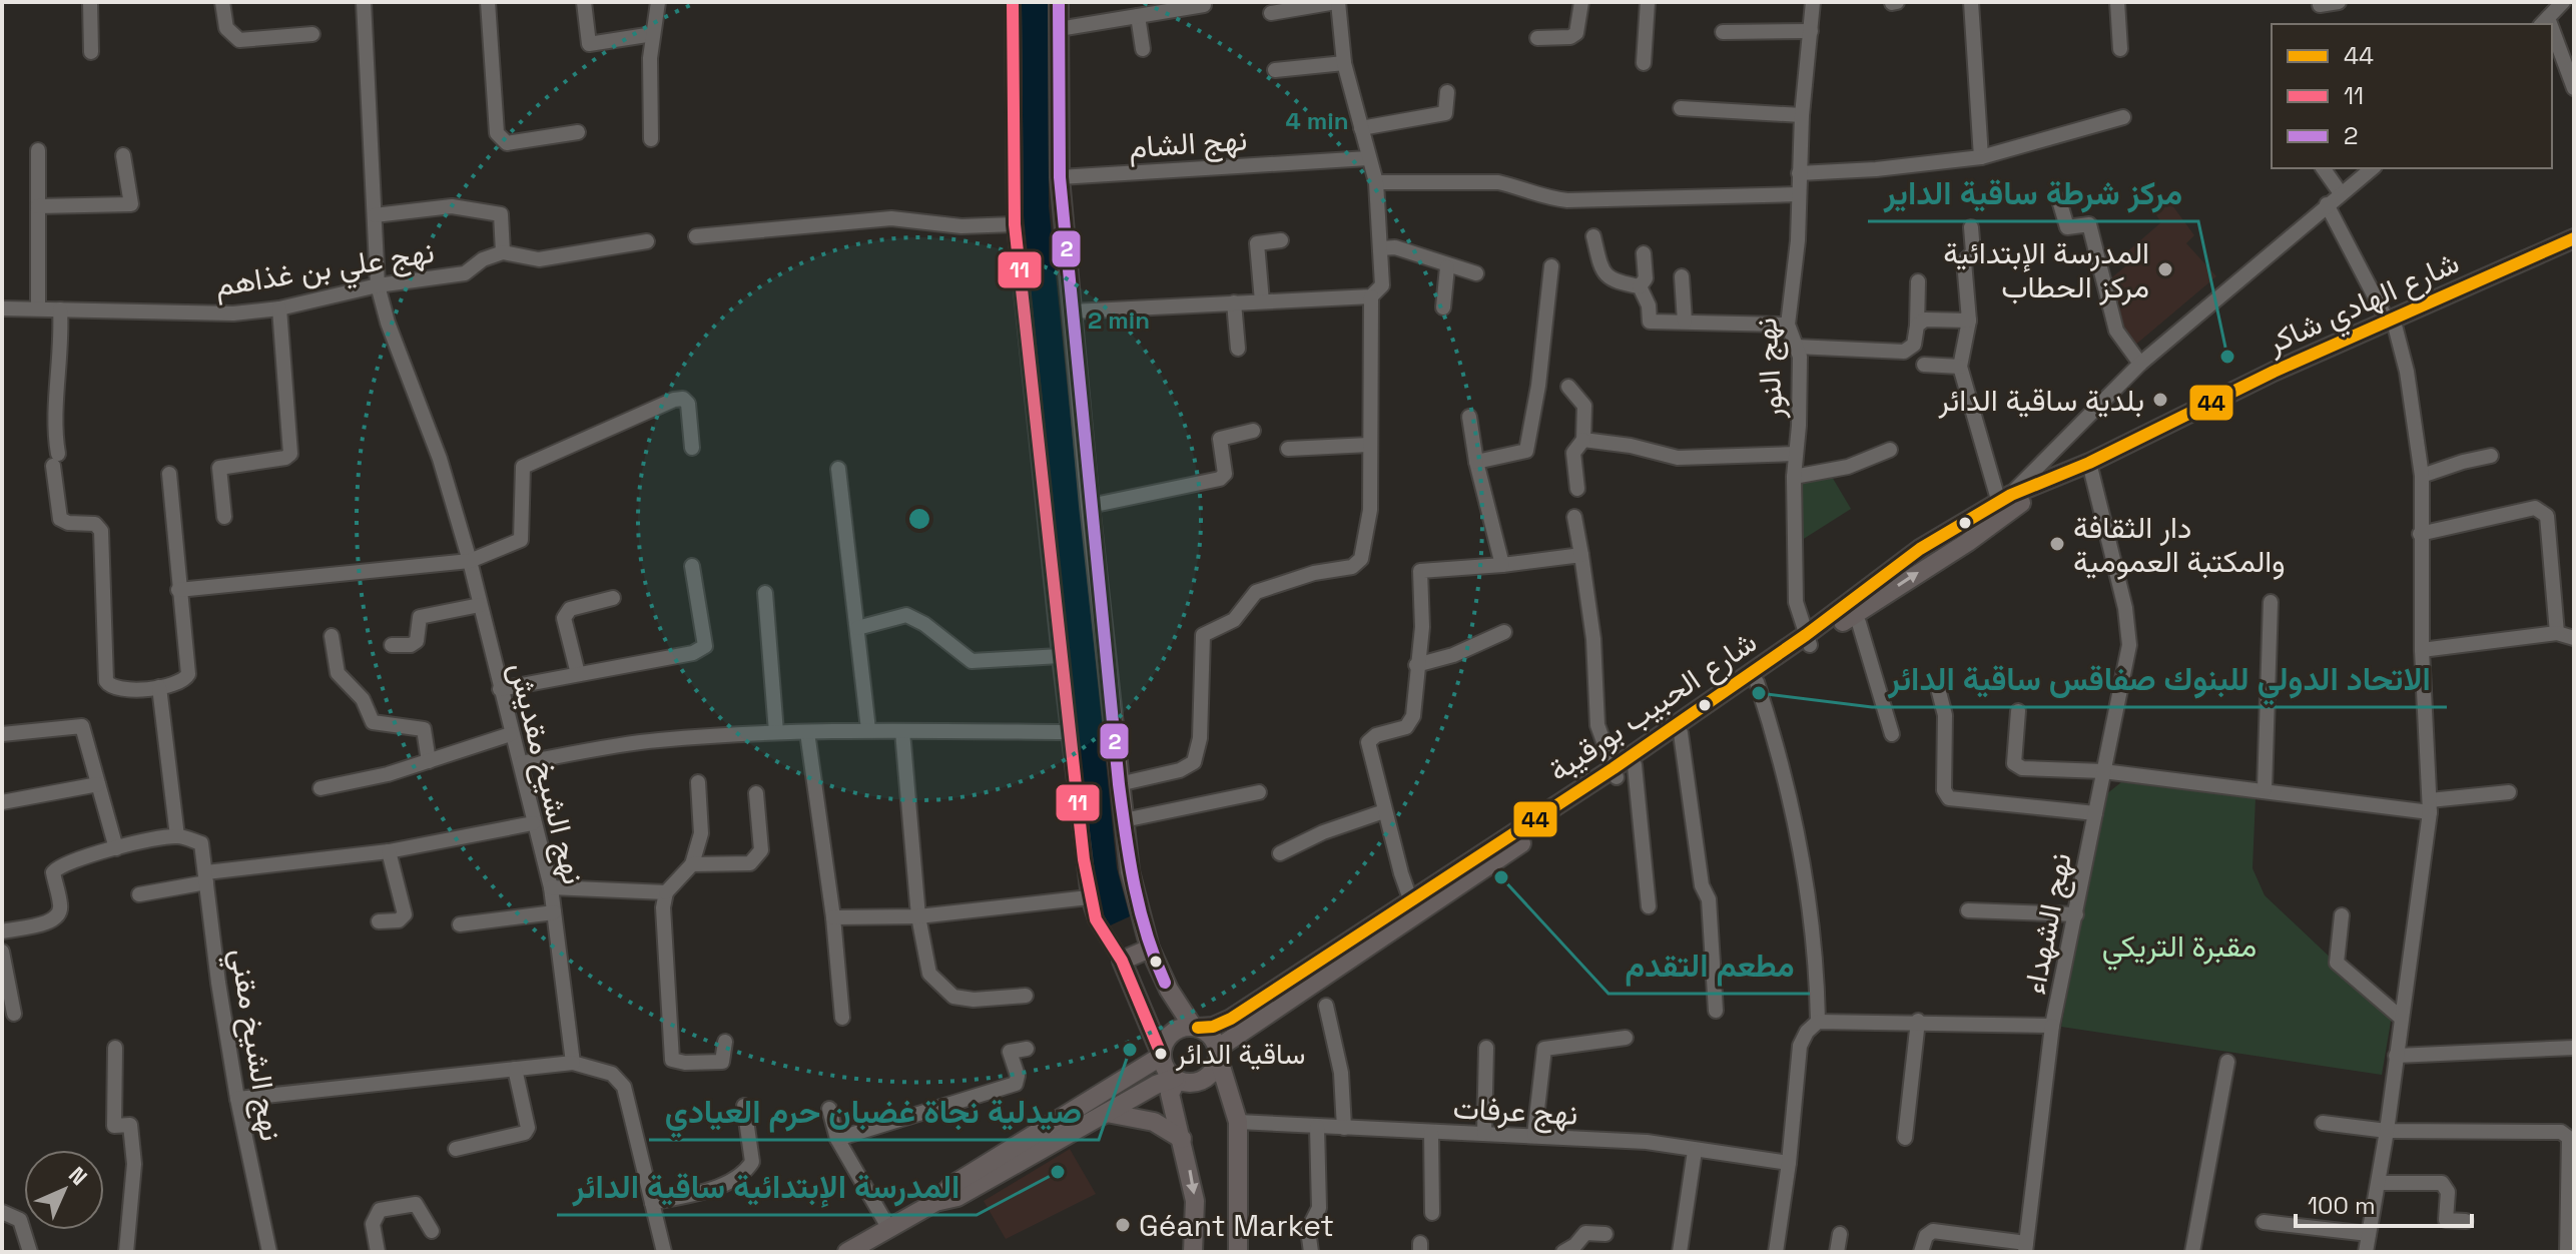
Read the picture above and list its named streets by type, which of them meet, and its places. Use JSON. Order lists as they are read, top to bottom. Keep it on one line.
{"streets":{"main road":["شارع الهادي شاكر","شارع الحبيب بورقيبة"],"street":["نهج الشام","نهج علي بن غذاهم","نهج النور","نهج الشيخ مقديش","نهج الشهداء","نهج الشيخ مقني","نهج عرفات"]},"crossings":[["نهج علي بن غذاهم","نهج الشيخ مقديش"],["شارع الهادي شاكر","شارع الحبيب بورقيبة"],["شارع الهادي شاكر","نهج الشهداء"],["نهج النور","شارع الحبيب بورقيبة"],["شارع الحبيب بورقيبة","نهج الشهداء"]],"parks":["مقبرة التريكي"],"places":["المدرسة الإبتدائية مركز الحطاب","مركز شرطة ساقية الداير","بلدية ساقية الدائر","دار الثقافة والمكتبة العمومية","الاتحاد الدولي للبنوك صفاقس ساقية الدائر","مطعم التقدم","صيدلية نجاة غضبان حرم العيادي","ساقية الدائر","المدرسة الإبتدائية ساقية الدائر","Géant Market"],"lines":["transit line 11","transit line 2","transit line 44"],"legend":["44","11","2"],"scale_bar":"100 m","north":"top right","rings":["4 min","2 min"]}
